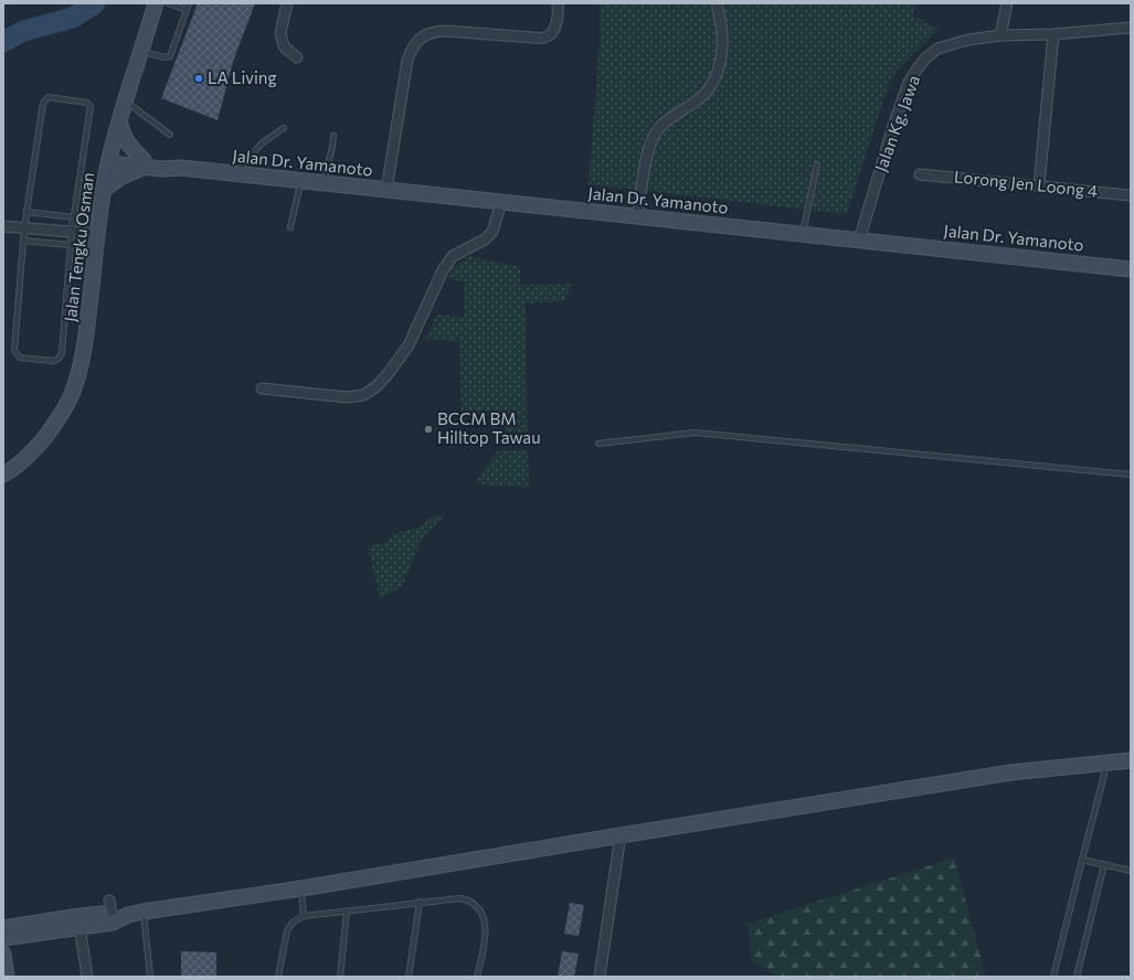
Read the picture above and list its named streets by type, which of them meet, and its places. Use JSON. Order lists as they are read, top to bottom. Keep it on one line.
{"streets":{"main road":["Jalan Dr. Yamanoto","Jalan Tengku Osman"],"street":["Jalan Kg. Jawa","Lorong Jen Loong 4"]},"crossings":[["Jalan Kg. Jawa","Jalan Dr. Yamanoto"],["Jalan Dr. Yamanoto","Jalan Tengku Osman"]],"places":["LA Living","BCCM BM Hilltop Tawau"]}
